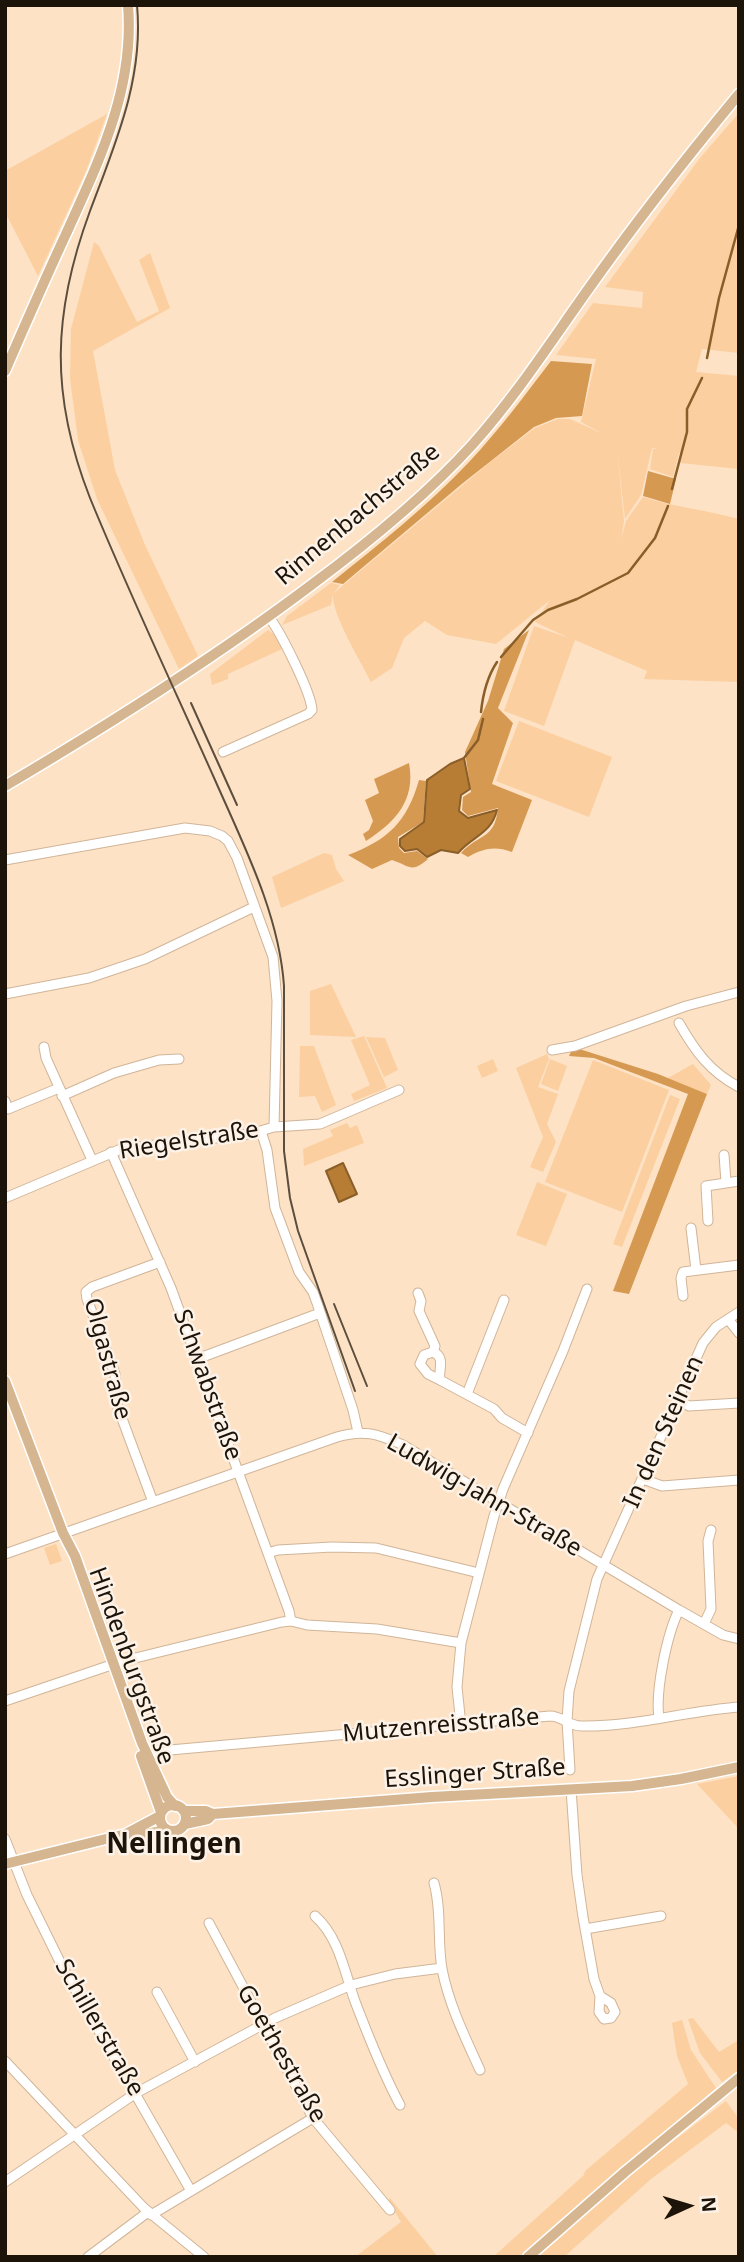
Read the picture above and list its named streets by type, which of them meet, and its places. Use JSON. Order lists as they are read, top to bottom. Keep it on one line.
{"streets":{"main road":["Rinnenbachstraße","Hindenburgstraße","Esslinger Straße"],"street":["Riegelstraße","Olgastraße","Schwabstraße","In den Steinen","Ludwig-Jahn-Straße","Mutzenreisstraße","Schillerstraße","Goethestraße"]},"crossings":[["Riegelstraße","Schwabstraße"],["Riegelstraße","Ludwig-Jahn-Straße"],["Olgastraße","Schwabstraße"],["In den Steinen","Ludwig-Jahn-Straße"],["In den Steinen","Mutzenreisstraße"],["Hindenburgstraße","Mutzenreisstraße"],["Hindenburgstraße","Esslinger Straße"],["Esslinger Straße","Schillerstraße"]],"districts":["Nellingen"],"north":"right"}
